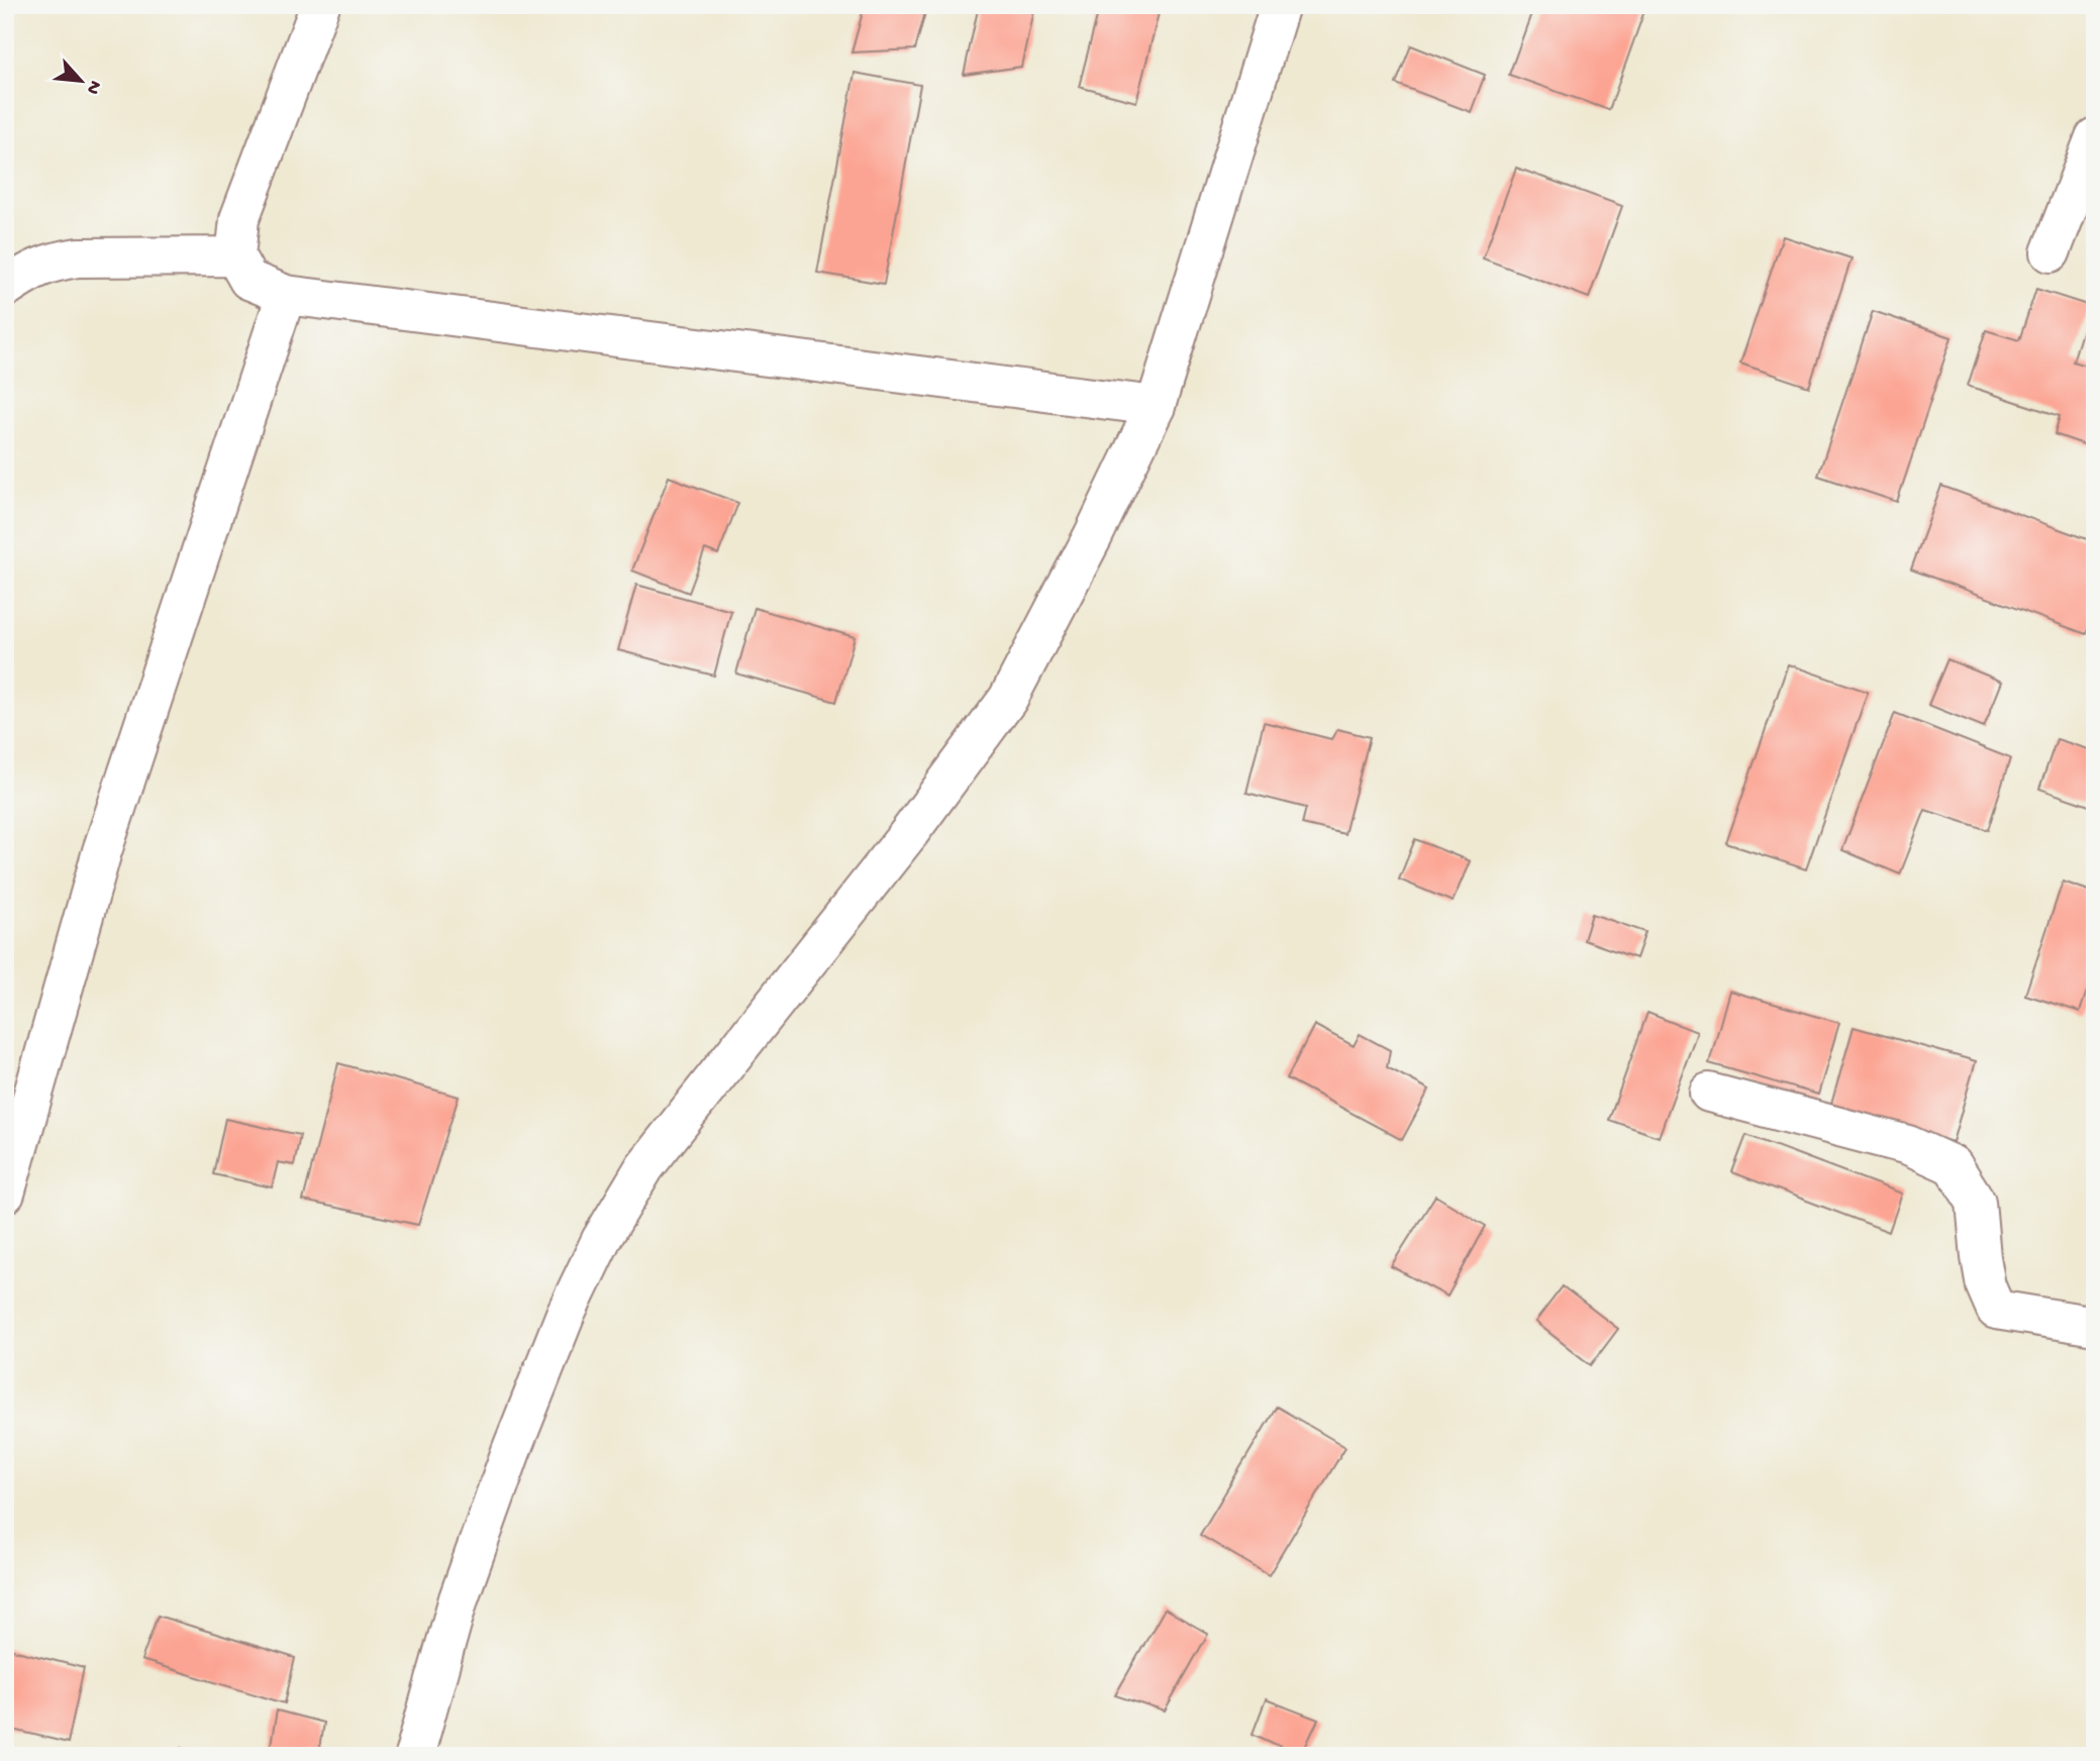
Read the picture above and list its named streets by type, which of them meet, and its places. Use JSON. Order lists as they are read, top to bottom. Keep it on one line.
{"north":"bottom right"}
